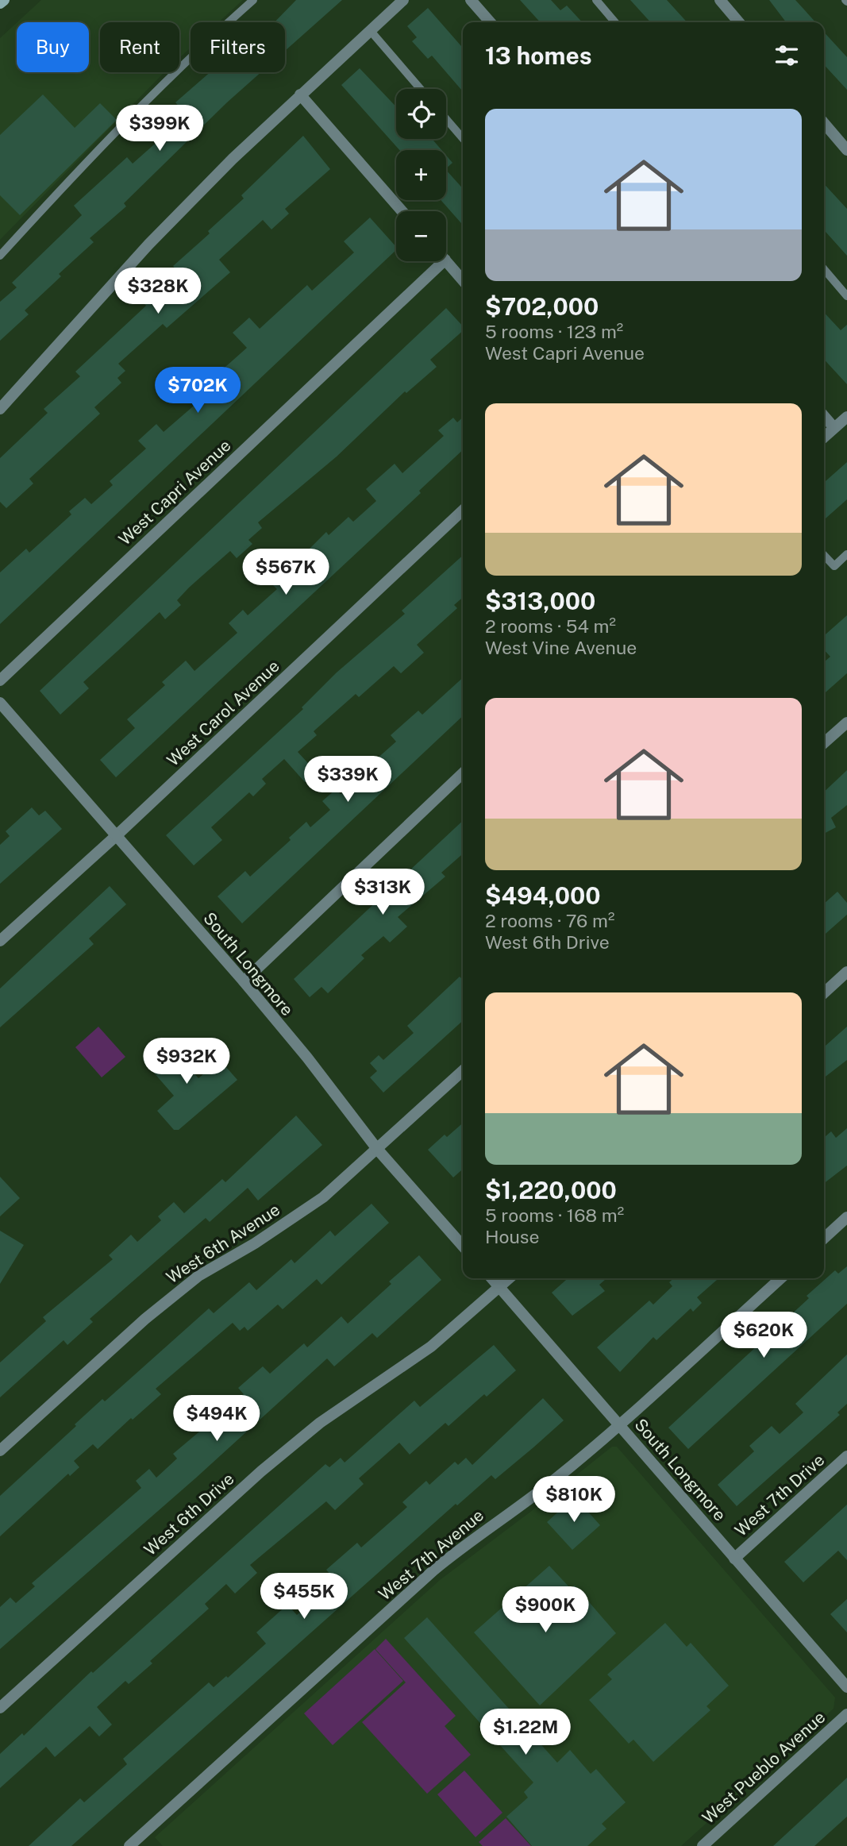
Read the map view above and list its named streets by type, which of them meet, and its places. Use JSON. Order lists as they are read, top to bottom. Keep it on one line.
{"streets":{"street":["West Capri Avenue","West Carol Avenue","South Longmore","West 6th Avenue","West 7th Drive","West 6th Drive","West 7th Avenue","West Pueblo Avenue"]},"crossings":[["West Carol Avenue","South Longmore"],["South Longmore","West 6th Avenue"],["South Longmore","West 7th Drive"],["South Longmore","West 6th Drive"],["South Longmore","West 7th Avenue"]],"page":{"chip":["Buy","Rent","Filters"],"heading":"13 homes","map_buttons":["+","−"],"list":[{"name":"$702,000","note":"5 rooms · 123 m² · West Capri Avenue"},{"name":"$313,000","note":"2 rooms · 54 m² · West Vine Avenue"},{"name":"$494,000","note":"2 rooms · 76 m² · West 6th Drive"},{"name":"$1,220,000","note":"5 rooms · 168 m² · House"}],"price":["$399K","$328K","$702K","$567K","$339K","$313K","$932K","$620K","$494K","$810K","$455K","$900K","$1.22M"]}}
